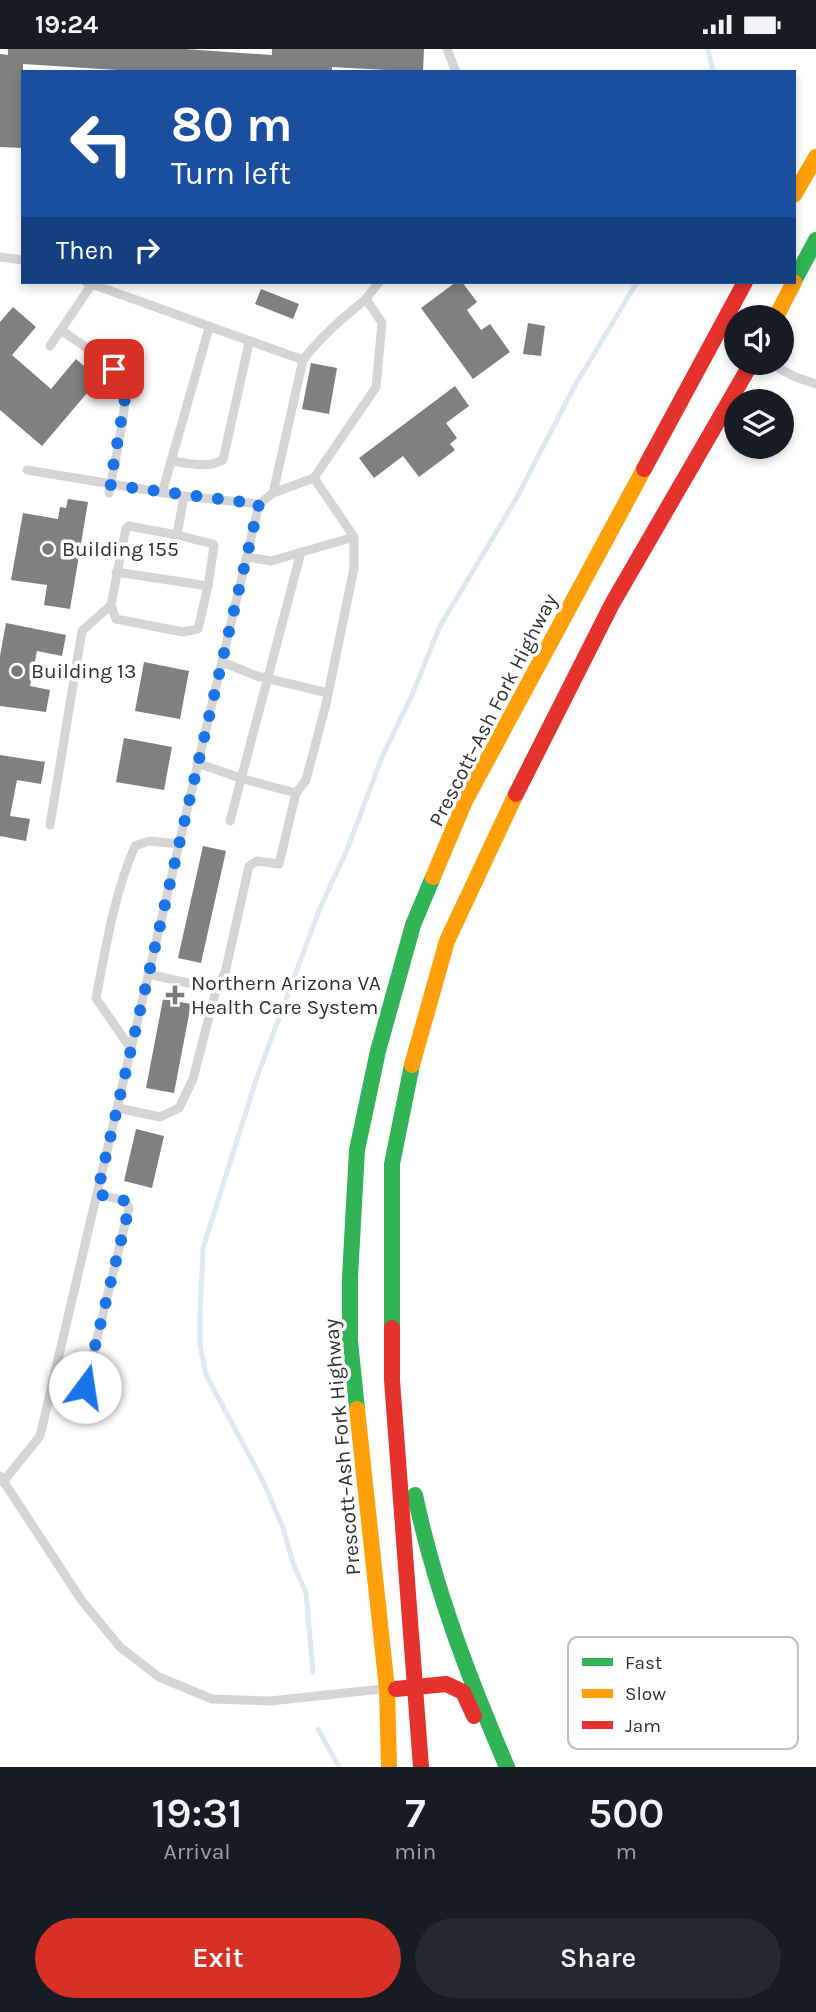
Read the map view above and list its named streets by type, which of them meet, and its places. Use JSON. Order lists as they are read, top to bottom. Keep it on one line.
{"streets":{"main road":["Prescott–Ash Fork Highway"]},"places":{"other":["Building 155","Building 13"],"health":["Northern Arizona VA Health Care System"]},"legend":["Fast","Slow","Jam"],"page":{"status":"19:24","turn":["80 m","Turn left"],"then":"Then","eta":["19:31","Arrival","7","min","500","m"],"buttons":["Exit","Share"]}}
